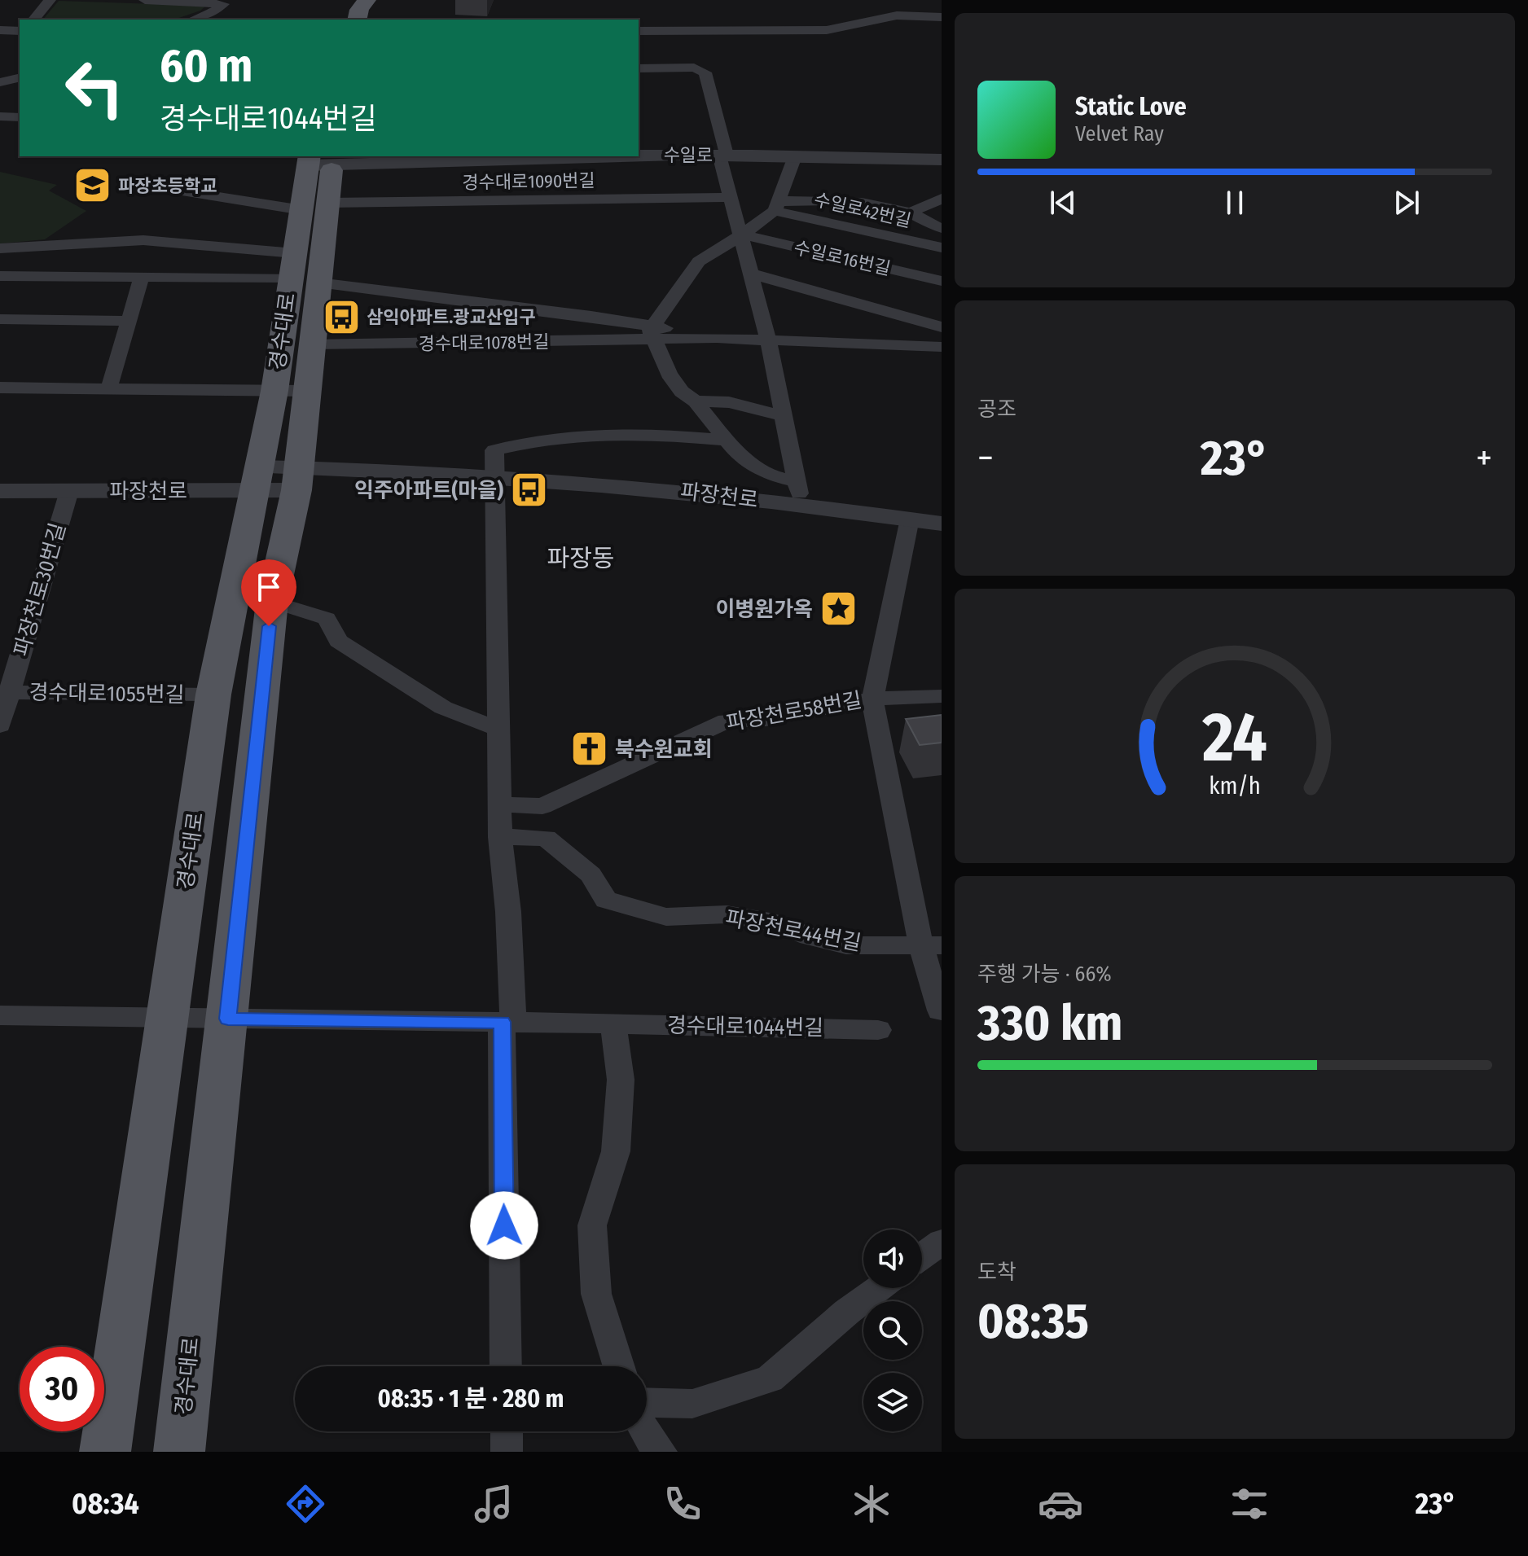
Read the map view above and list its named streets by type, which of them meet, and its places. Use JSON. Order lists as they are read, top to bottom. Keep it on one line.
{"streets":{"main road":["경수대로"],"street":["수일로","경수대로1090번길","수일로42번길","수일로16번길","경수대로1078번길","파장천로","파장천로30번길","경수대로1055번길","파장천로58번길","파장천로44번길","경수대로1044번길"]},"crossings":[["수일로","경수대로"],["경수대로1090번길","경수대로"],["경수대로","경수대로1078번길"],["경수대로","파장천로"],["경수대로","경수대로1055번길"],["경수대로","경수대로1044번길"],["파장천로","파장천로30번길"],["파장천로","파장천로58번길"],["파장천로30번길","경수대로1055번길"],["파장천로58번길","파장천로44번길"]],"districts":["파장동"],"places":{"school or university":["파장초등학교"],"bus stop":["삼익아파트.광교산입구","익주아파트(마을)"],"place":["이병원가옥"],"church":["북수원교회"]},"page":{"turn":["60 m","경수대로1044번길"],"song":["Static Love","Velvet Ray"],"tile":["공조",["주행 가능 · 66%","330 km"],["도착","08:35"]],"heat":["−","23°","+"],"limit":"30","trip":"08:35 · 1 분 · 280 m","tabs":["08:34","23°"],"gauge":["24","km/h"]}}
